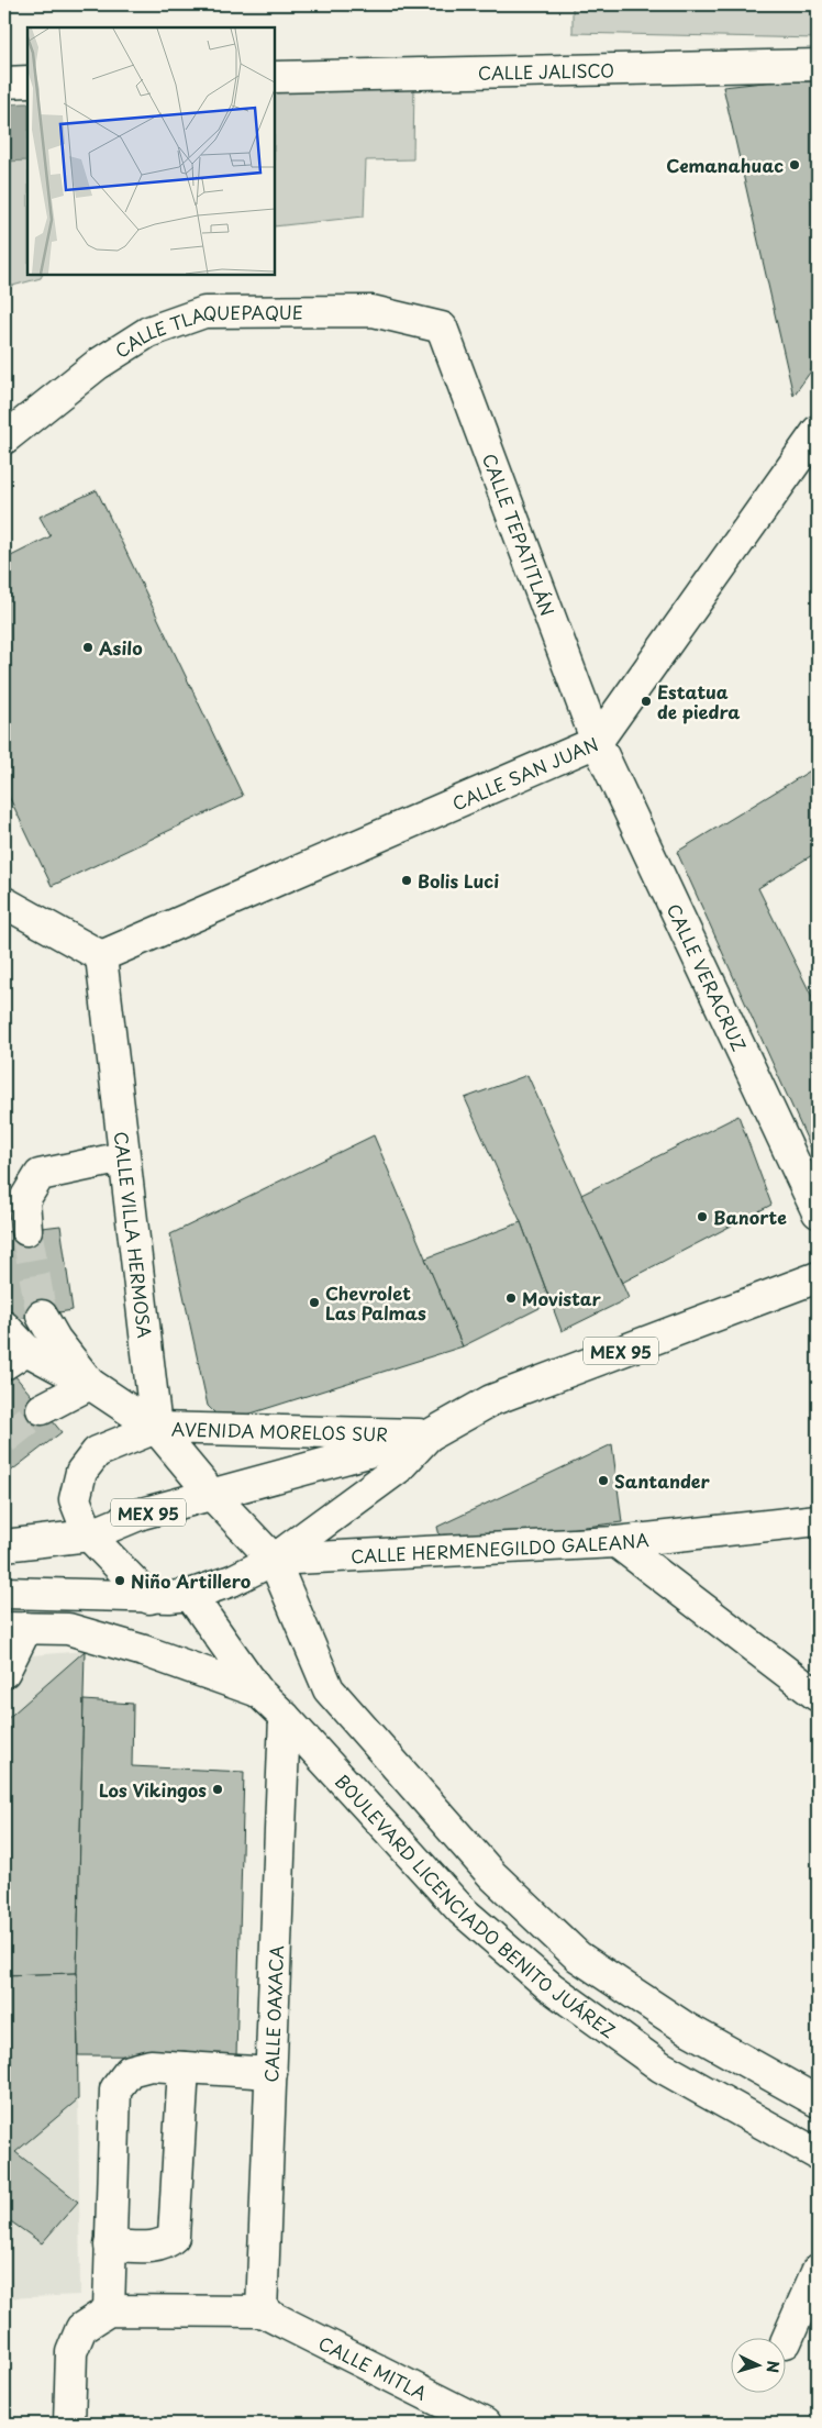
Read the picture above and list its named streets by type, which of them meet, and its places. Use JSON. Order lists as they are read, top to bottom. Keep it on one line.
{"streets":{"street":["CALLE JALISCO","CALLE TLAQUEPAQUE","CALLE TEPATITLÁN","CALLE SAN JUAN","CALLE VERACRUZ","CALLE VILLA HERMOSA","MEX 95","AVENIDA MORELOS SUR","CALLE HERMENEGILDO GALEANA","BOULEVARD LICENCIADO BENITO JUÁREZ","CALLE OAXACA","CALLE MITLA"]},"crossings":[["CALLE TLAQUEPAQUE","CALLE TEPATITLÁN"],["CALLE TEPATITLÁN","CALLE SAN JUAN"],["CALLE TEPATITLÁN","CALLE VERACRUZ"],["CALLE SAN JUAN","CALLE VERACRUZ"],["CALLE SAN JUAN","CALLE VILLA HERMOSA"],["CALLE VILLA HERMOSA","AVENIDA MORELOS SUR"],["MEX 95","AVENIDA MORELOS SUR"],["AVENIDA MORELOS SUR","CALLE HERMENEGILDO GALEANA"],["AVENIDA MORELOS SUR","BOULEVARD LICENCIADO BENITO JUÁREZ"],["CALLE HERMENEGILDO GALEANA","BOULEVARD LICENCIADO BENITO JUÁREZ"],["BOULEVARD LICENCIADO BENITO JUÁREZ","CALLE OAXACA"],["CALLE OAXACA","CALLE MITLA"]],"places":["Cemanahuac","Asilo","Estatua de piedra","Bolis Luci","Banorte","Movistar","Chevrolet Las Palmas","Santander","Niño Artillero","Los Vikingos"],"north":"right"}
